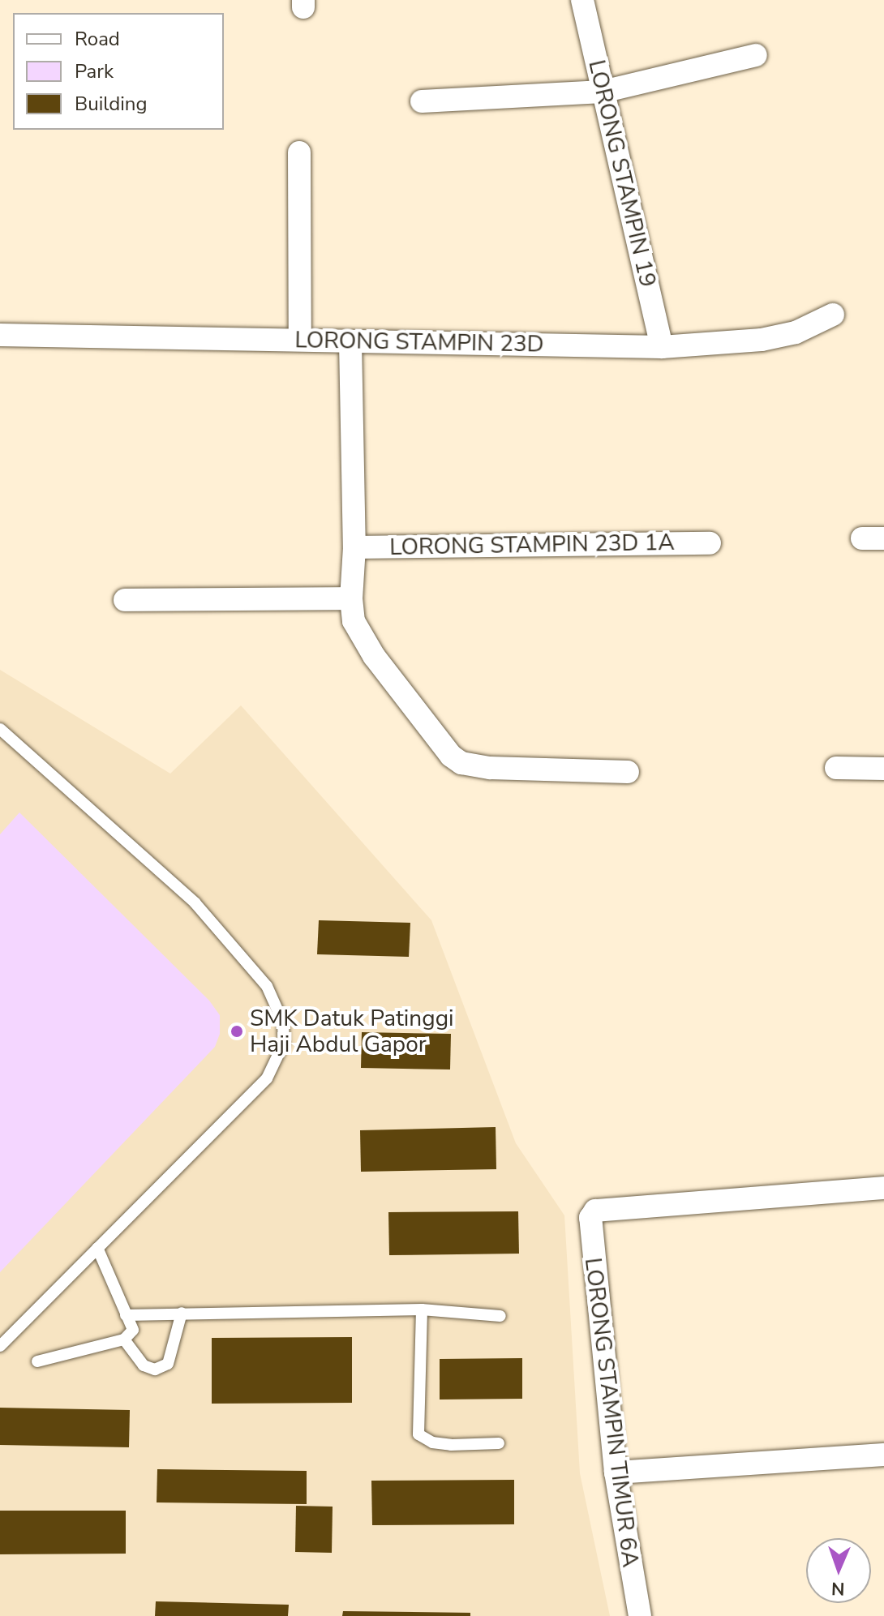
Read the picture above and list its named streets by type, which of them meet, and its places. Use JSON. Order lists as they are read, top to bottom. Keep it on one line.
{"streets":{"street":["LORONG STAMPIN 19","LORONG STAMPIN 23D","LORONG STAMPIN 23D 1A","LORONG STAMPIN TIMUR 6A"]},"crossings":[["LORONG STAMPIN 19","LORONG STAMPIN 23D"]],"places":["SMK Datuk Patinggi Haji Abdul Gapor"],"legend":["Road","Park","Building"],"north":"bottom"}
